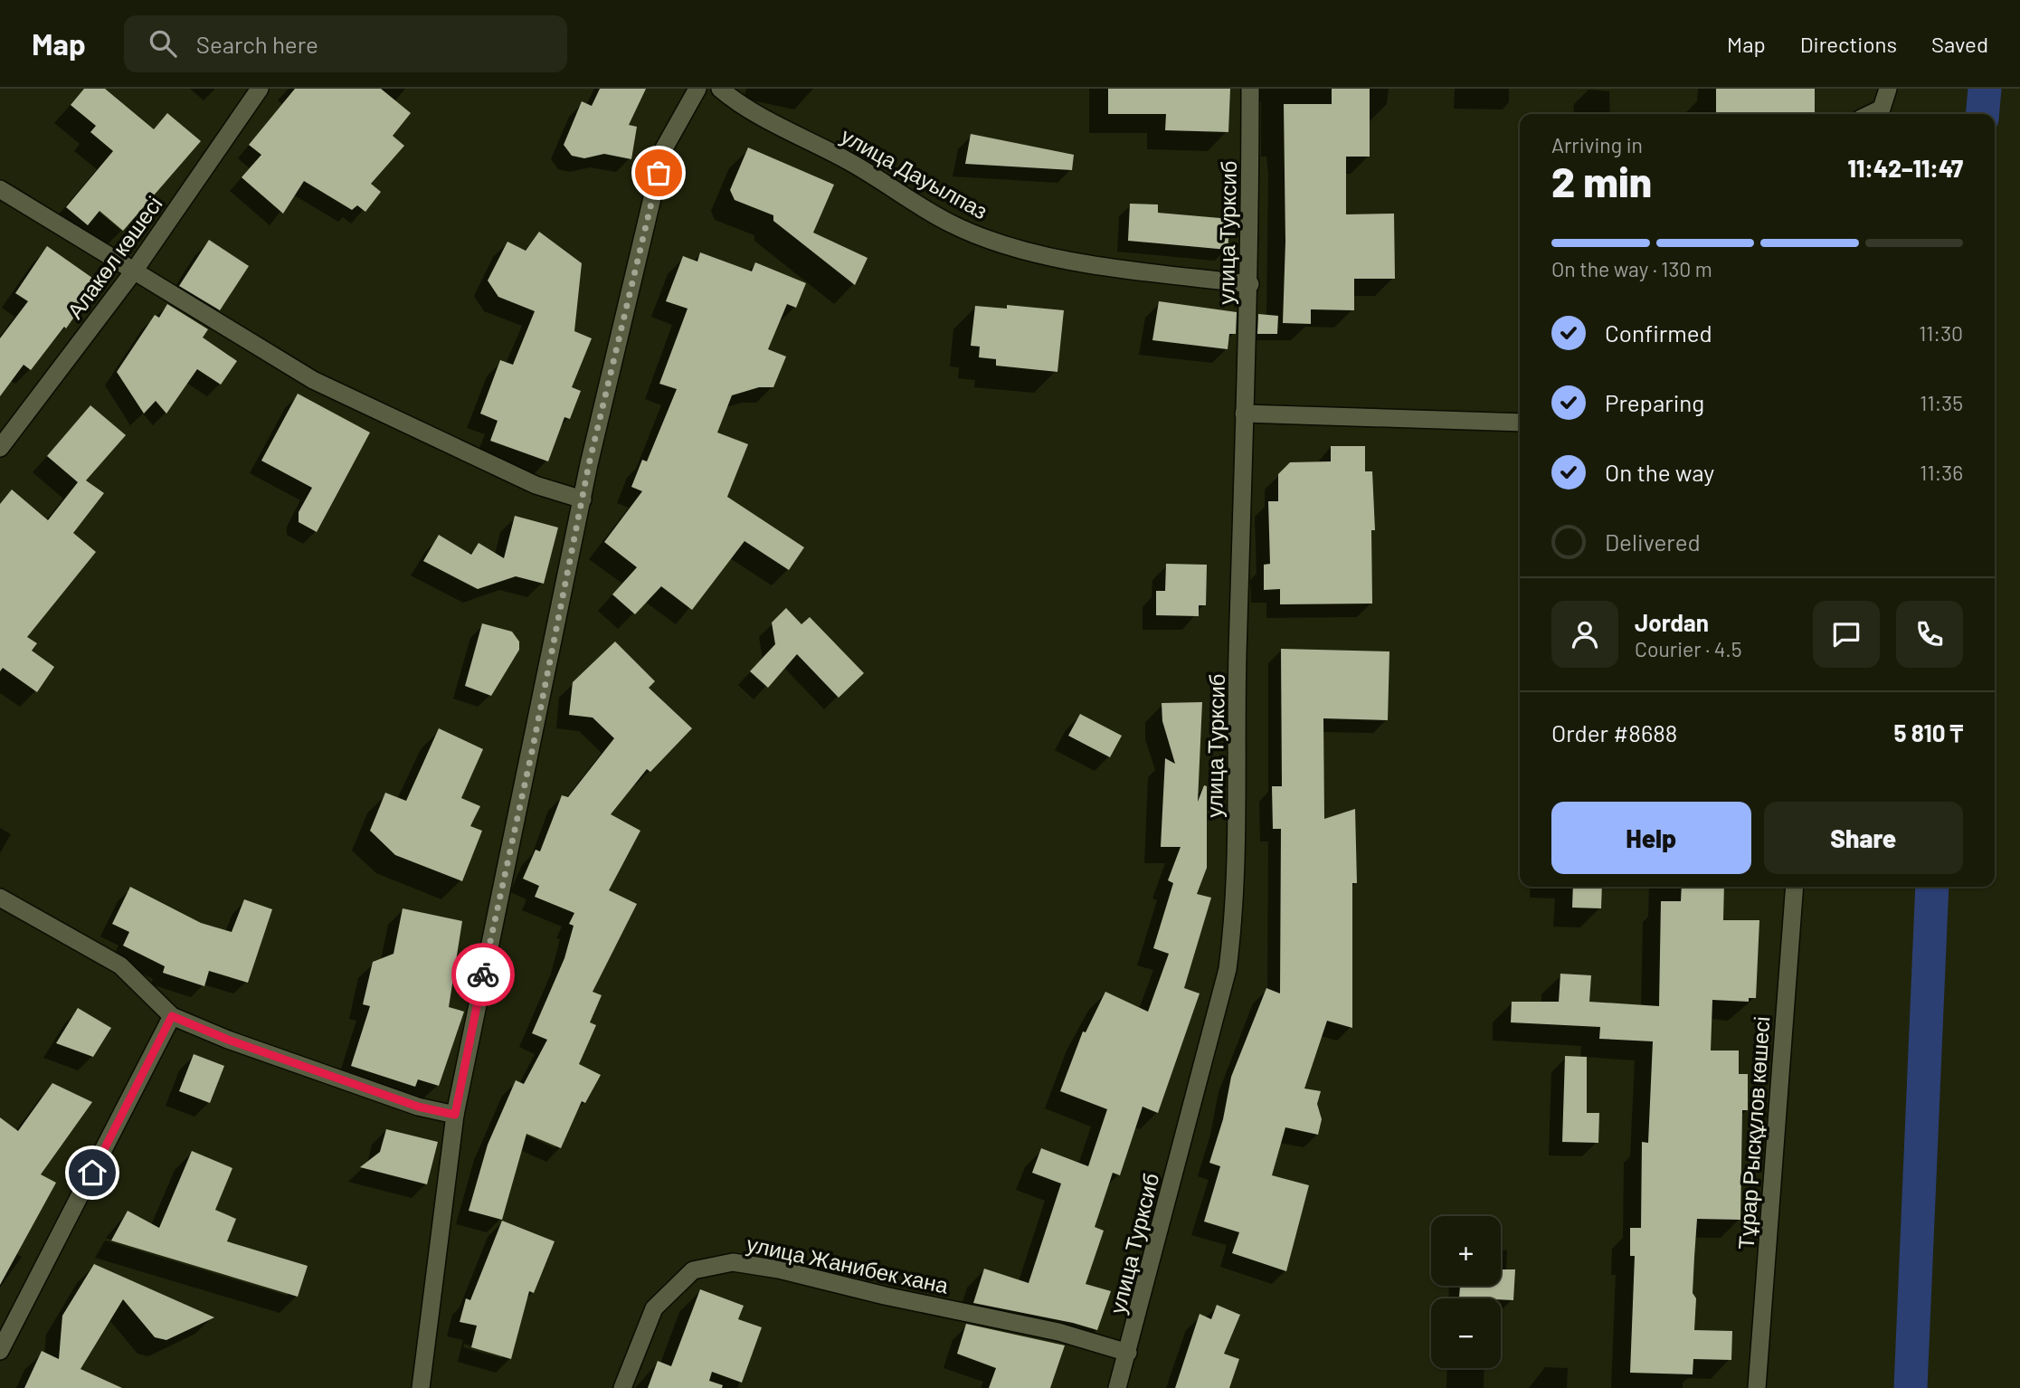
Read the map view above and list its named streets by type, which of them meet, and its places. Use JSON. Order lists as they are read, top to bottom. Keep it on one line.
{"streets":{"street":["улица Дауылпаз","улица Турксиб","Алакөл көшесі","Тұрар Рысқұлов көшесі","улица Жанибек хана"]},"crossings":[["улица Дауылпаз","улица Турксиб"],["улица Турксиб","улица Жанибек хана"]],"page":{"header":"Map","search":"Search here","nav":["Map","Directions","Saved"],"heading":["2 min","Arriving in","11:42–11:47"],"panel":["Jordan","Courier · 4.5","Order #8688","5 810 ₸"],"bar":"On the way · 130 m","list":[["Confirmed","11:30"],["Preparing","11:35"],["On the way","11:36"],"Delivered"],"buttons":["Help","Share"],"map_buttons":["+","−"]}}
